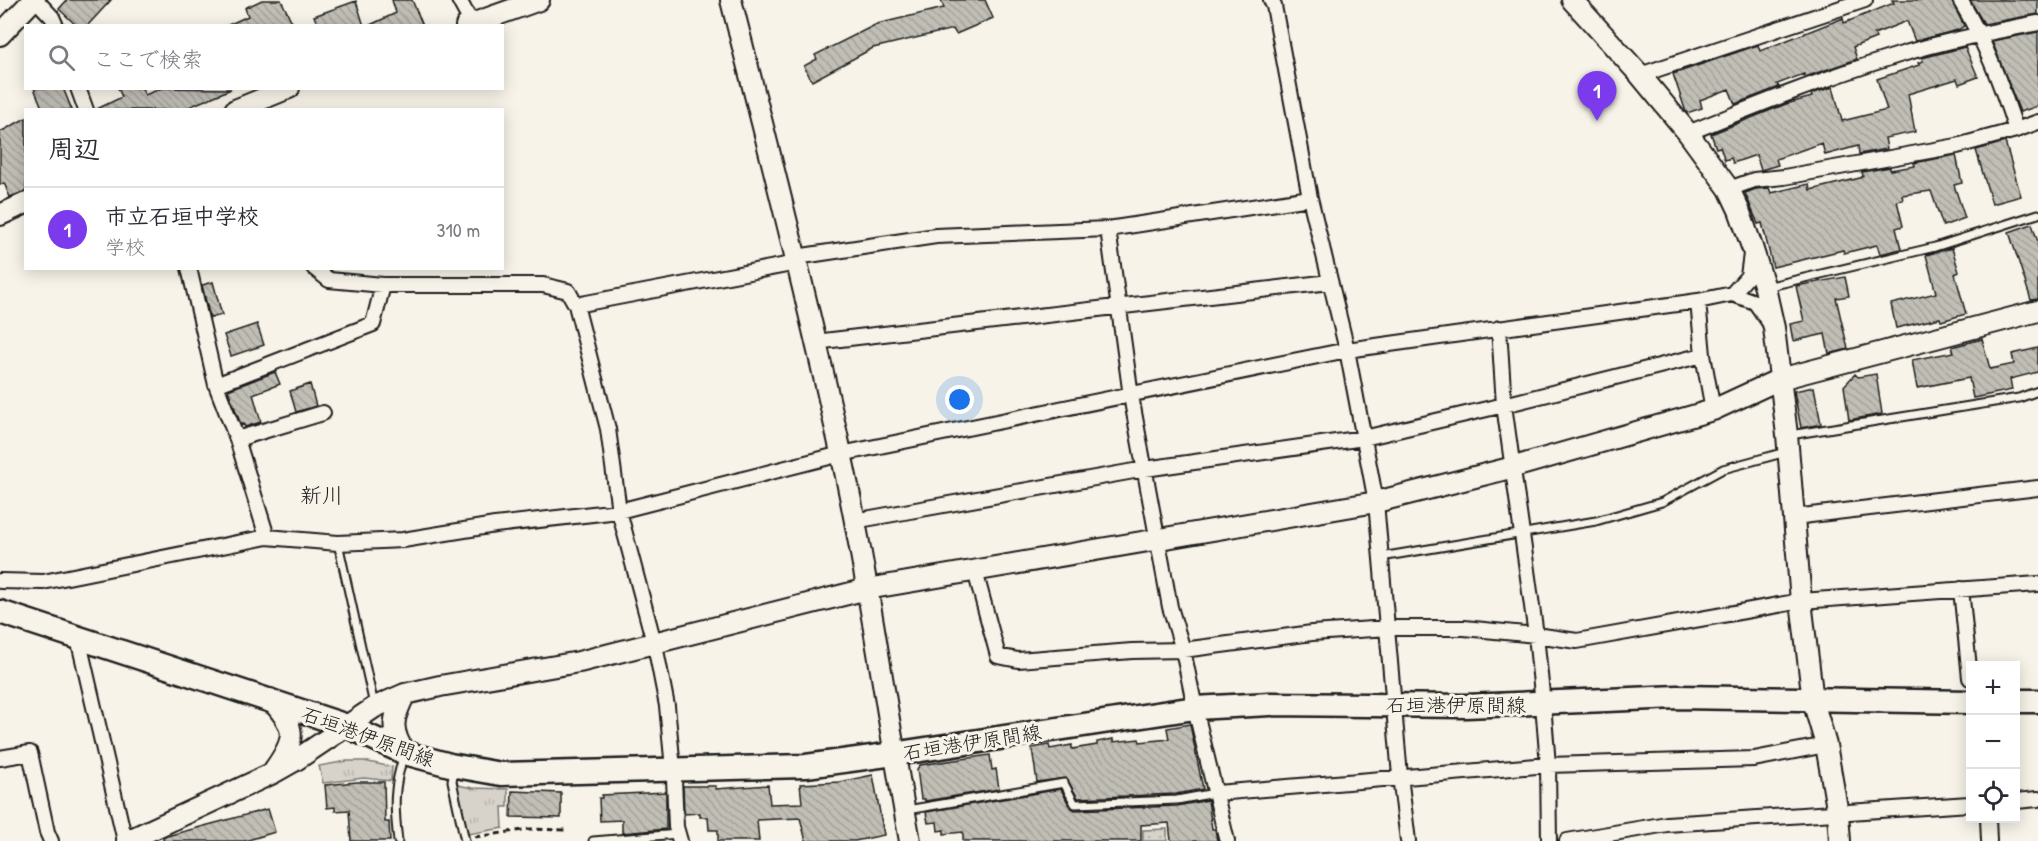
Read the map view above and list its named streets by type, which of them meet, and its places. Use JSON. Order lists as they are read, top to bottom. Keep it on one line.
{"streets":{"main road":["石垣港伊原間線"]},"districts":["新川"],"page":{"search":"ここで検索","pins":"1","heading":"周辺","list":[{"mark":"1","name":"市立石垣中学校","note":"学校","value":"310 m"}],"map_buttons":["+","−"]}}
